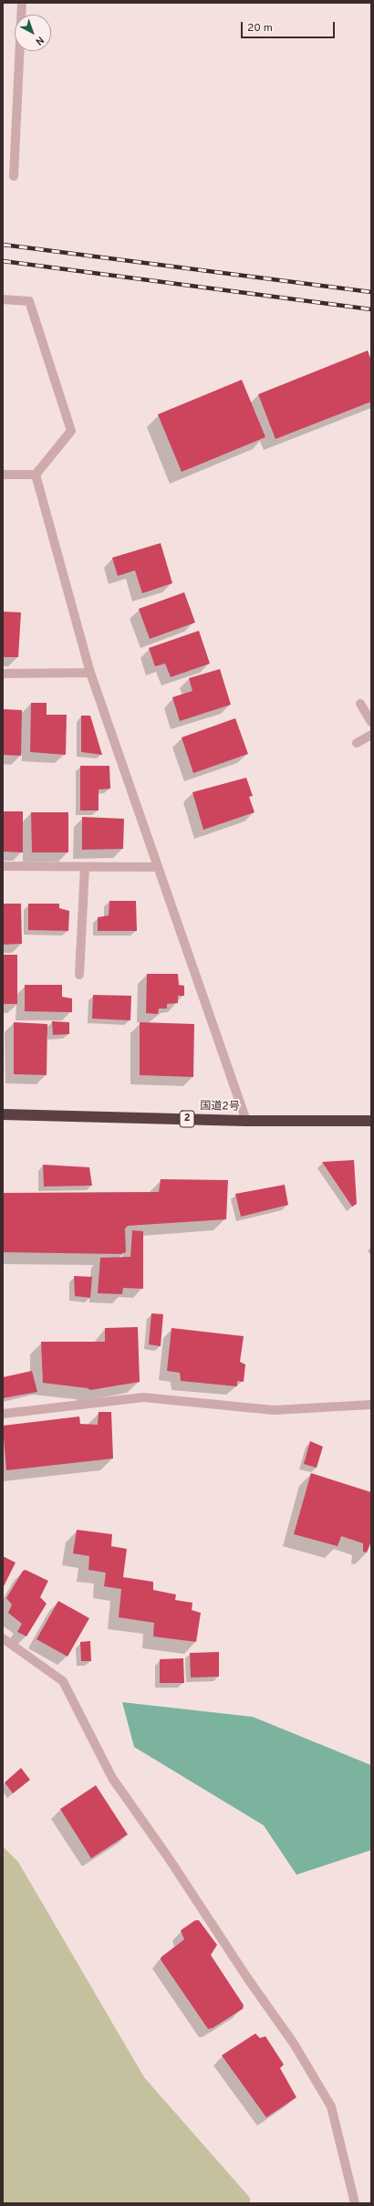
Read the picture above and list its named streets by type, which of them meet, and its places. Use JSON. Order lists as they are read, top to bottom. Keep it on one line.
{"streets":{"highway":["国道2号","2"]},"scale_bar":"20 m","north":"bottom right"}
